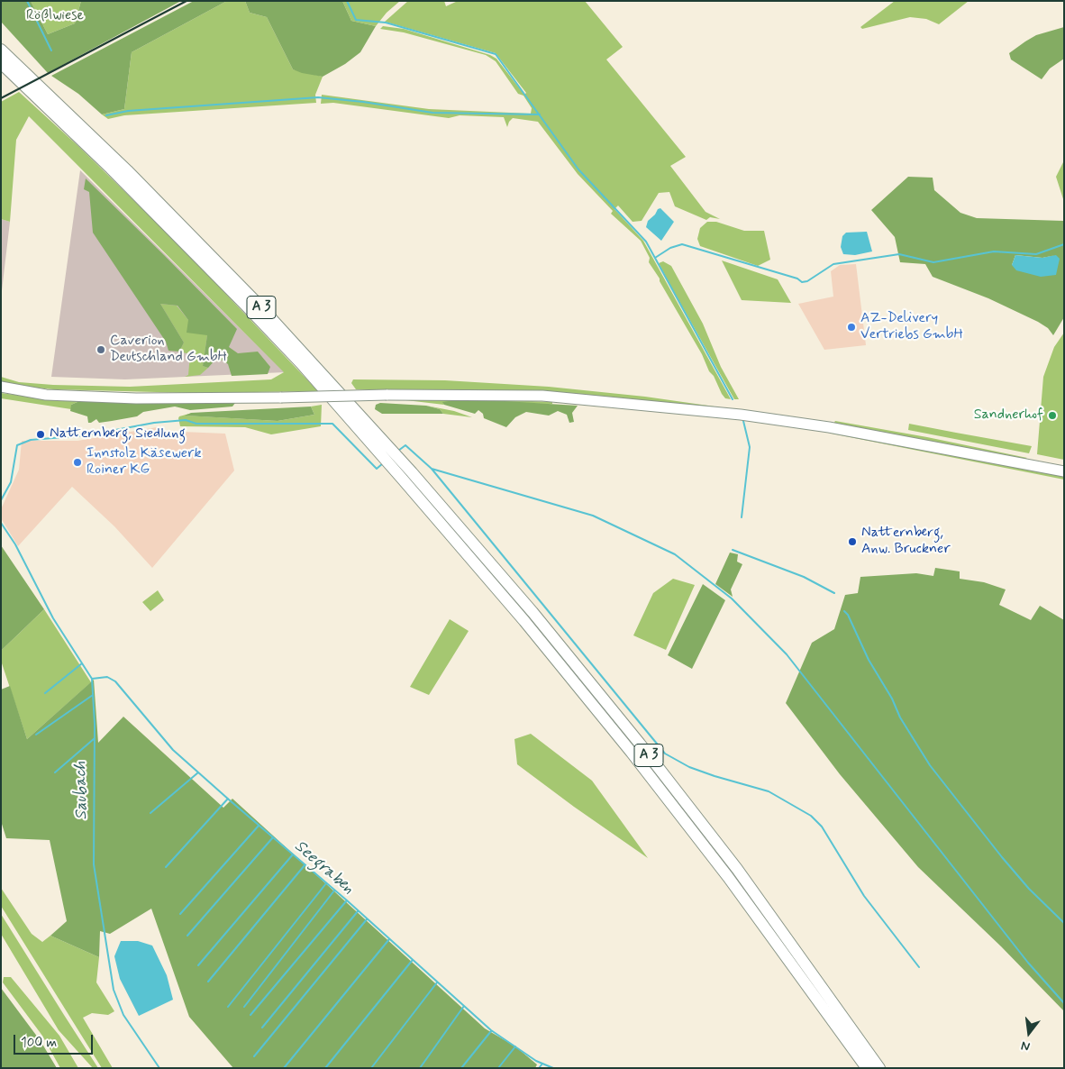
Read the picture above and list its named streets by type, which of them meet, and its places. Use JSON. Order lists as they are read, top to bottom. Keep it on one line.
{"streets":{"highway":["A 3"]},"water":["Saubach","Seegraben"],"parks":["Rößlwiese"],"places":["AZ-Delivery Vertriebs GmbH","Caverion Deutschland GmbH","Sandnerhof","Natternberg, Siedlung","Innstolz Käsewerk Roiner KG","Natternberg, Anw. Bruckner"],"scale_bar":"100 m","north":"bottom"}
